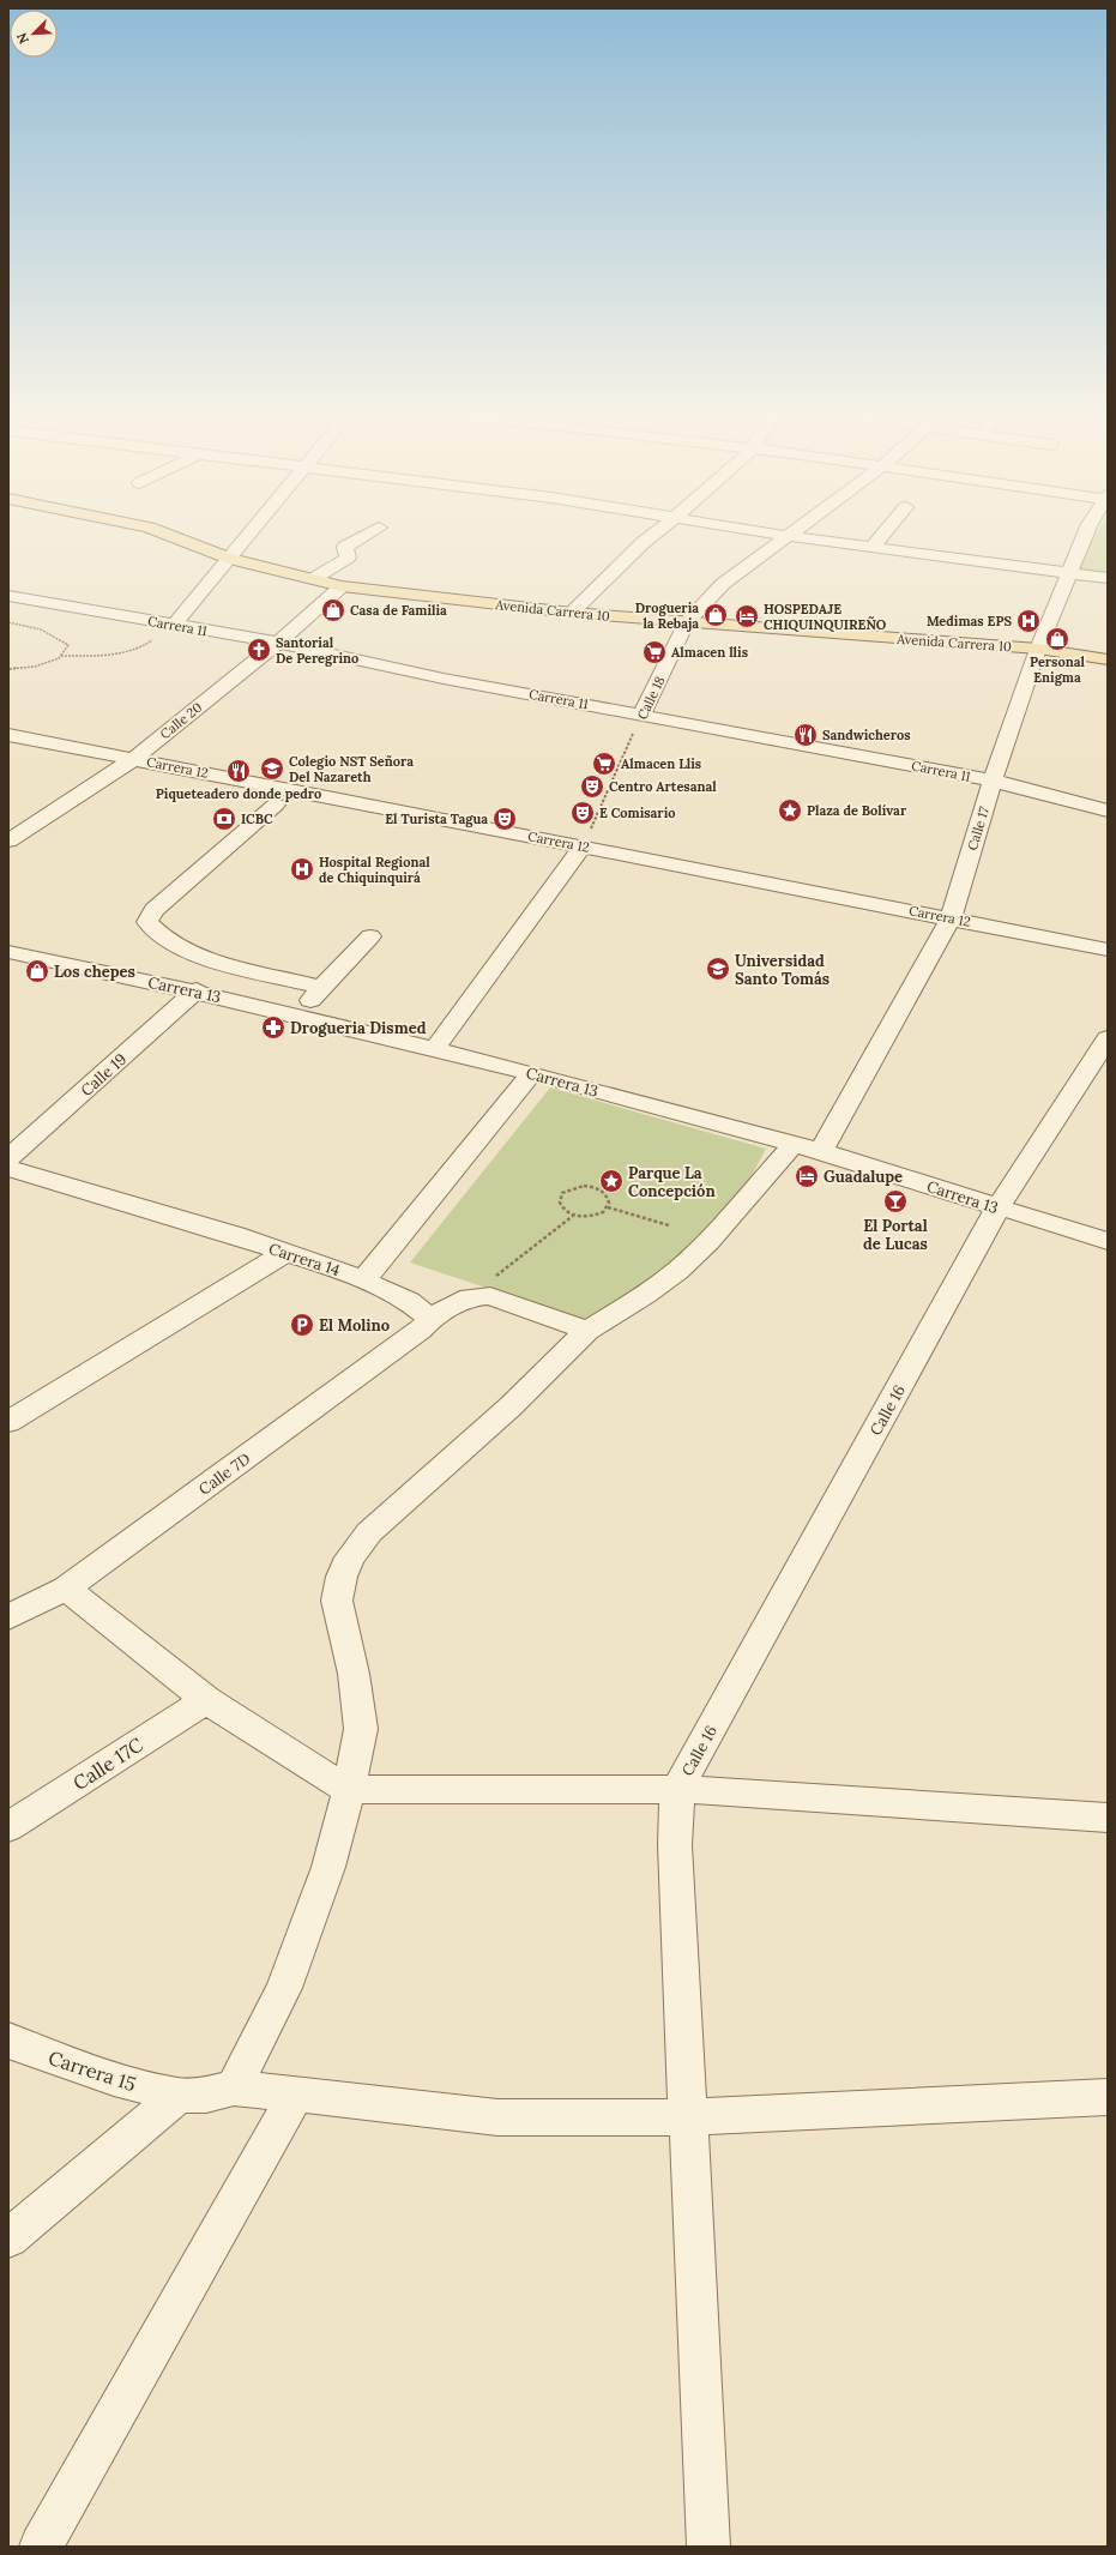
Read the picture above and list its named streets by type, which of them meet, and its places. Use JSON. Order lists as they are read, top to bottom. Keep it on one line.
{"streets":{"main road":["Avenida Carrera 10"],"street":["Carrera 11","Calle 18","Calle 20","Carrera 12","Calle 17","Carrera 13","Calle 19","Carrera 14","Calle 16","Calle 7D","Calle 17C","Carrera 15"]},"crossings":[["Avenida Carrera 10","Calle 18"],["Avenida Carrera 10","Calle 20"],["Avenida Carrera 10","Calle 17"],["Carrera 11","Calle 18"],["Carrera 11","Calle 20"],["Carrera 11","Calle 17"],["Calle 18","Carrera 12"],["Calle 20","Carrera 12"],["Carrera 12","Calle 17"],["Calle 17","Carrera 13"],["Carrera 13","Calle 19"],["Carrera 13","Calle 16"],["Carrera 14","Calle 7D"]],"places":{"shop":["Casa de Familia","Drogueria la Rebaja","Personal Enigma","Los chepes"],"hotel":["HOSPEDAJE CHIQUINQUIREÑO","Guadalupe"],"hospital":["Medimas EPS","Hospital Regional de Chiquinquirá"],"church":["Santorial De Peregrino"],"supermarket":["Almacen llis","Almacen Llis"],"restaurant":["Sandwicheros","Piqueteadero donde pedro"],"school or university":["Colegio NST Señora Del Nazareth","Universidad Santo Tomás"],"theatre":["Centro Artesanal","E Comisario","El Turista Tagua"],"place":["Plaza de Bolívar","Parque La Concepción"],"bank":["ICBC"],"pharmacy":["Drogueria Dismed"],"bar":["El Portal de Lucas"],"parking":["El Molino"]},"north":"bottom left"}
